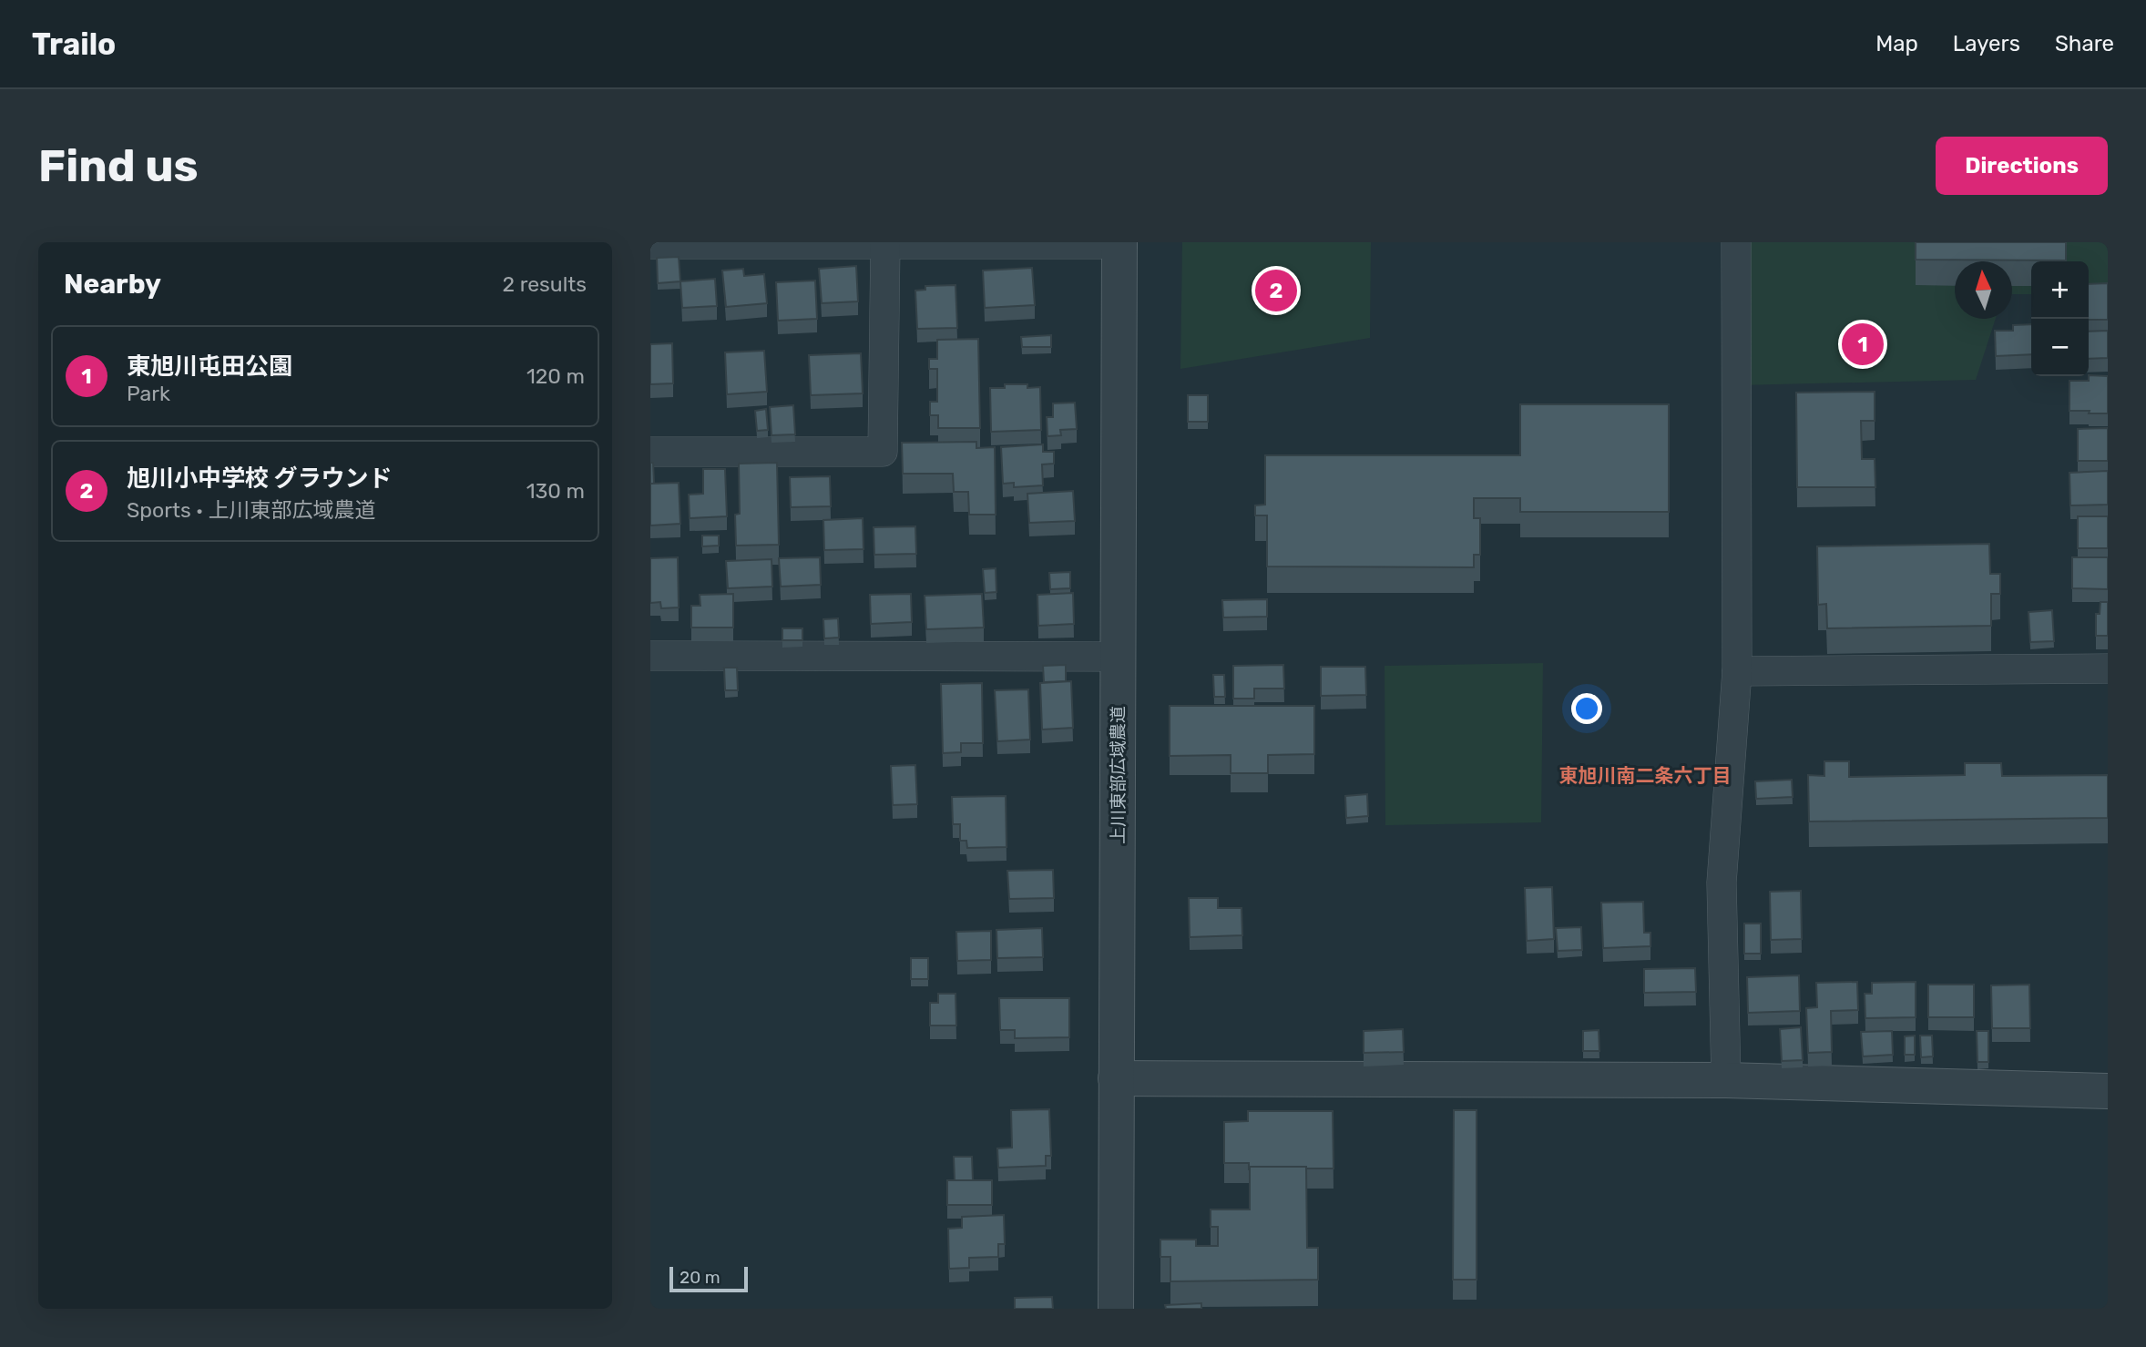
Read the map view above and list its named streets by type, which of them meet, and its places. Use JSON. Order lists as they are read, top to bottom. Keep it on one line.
{"streets":{"street":["上川東部広域農道"]},"districts":["東旭川南二条六丁目"],"scale_bar":"20 m","north":"top","page":{"header":"Trailo","nav":["Map","Layers","Share"],"buttons":"Directions","title":"Find us","heading":["Nearby","2 results"],"map_buttons":["+","−"],"pins":["2","1"],"list":[{"mark":"1","name":"東旭川屯田公園","note":"Park","value":"120 m"},{"mark":"2","name":"旭川小中学校 グラウンド","note":"Sports · 上川東部広域農道","value":"130 m"}],"scale":"20 m"}}
